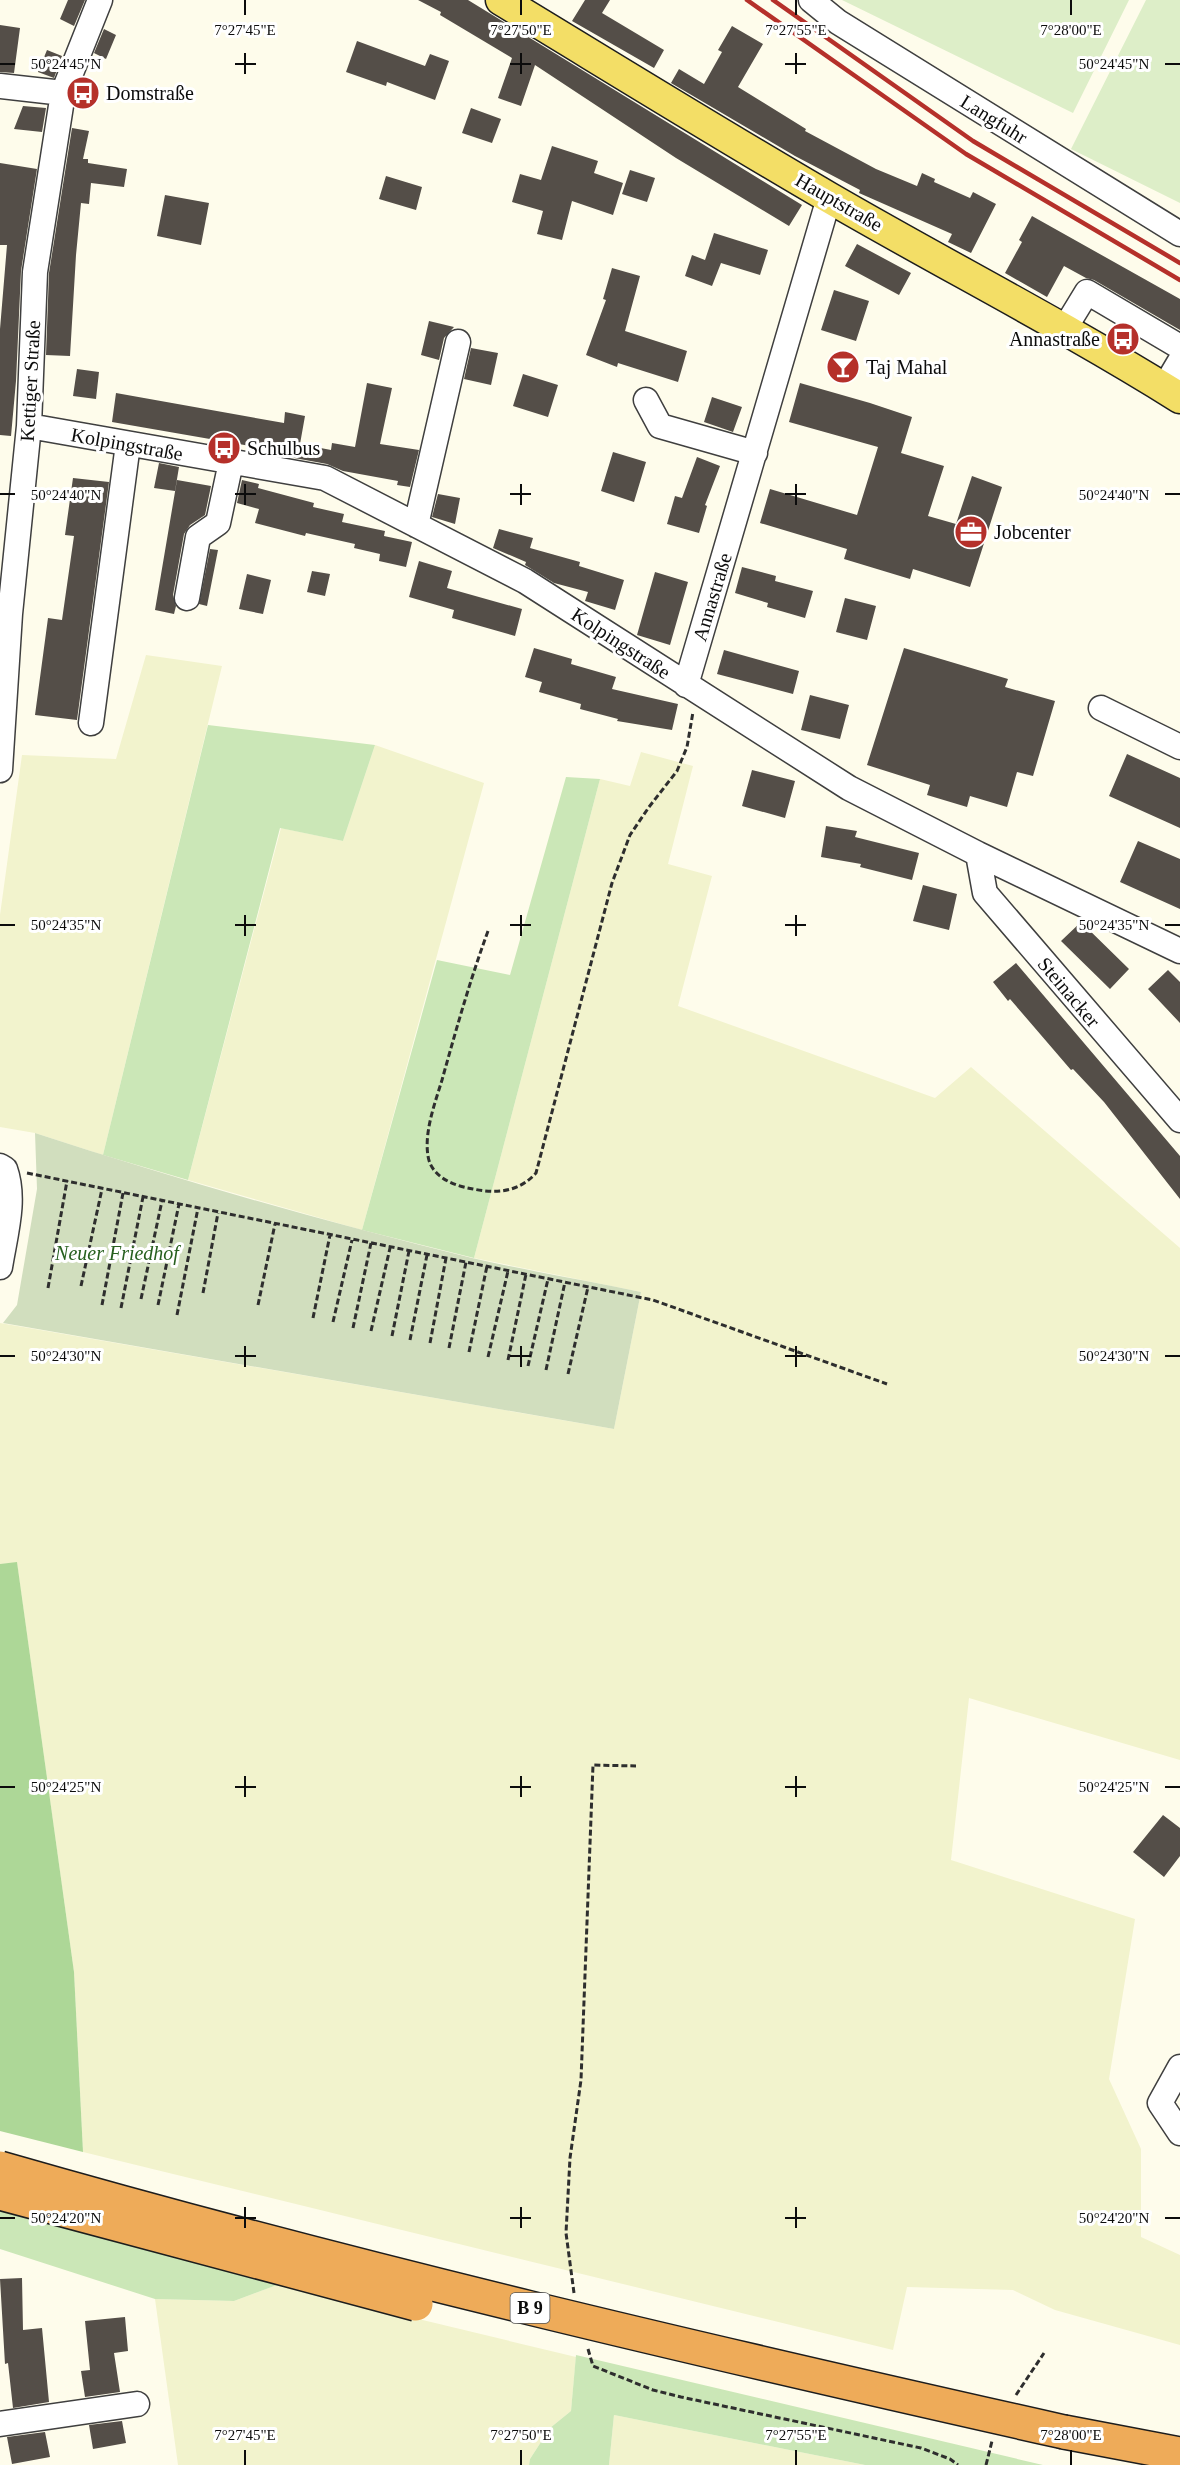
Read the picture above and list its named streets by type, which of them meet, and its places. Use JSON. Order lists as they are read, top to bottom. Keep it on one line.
{"streets":{"highway":["B 9"],"main road":["Hauptstraße"],"street":["Langfuhr","Kettiger Straße","Kolpingstraße","Annastraße","Steinacker"]},"crossings":[["Hauptstraße","Annastraße"],["Kettiger Straße","Kolpingstraße"],["Kolpingstraße","Annastraße"],["Kolpingstraße","Steinacker"]],"parks":["Neuer Friedhof"],"places":{"bus stop":["Domstraße","Annastraße","Schulbus"],"bar":["Taj Mahal"],"office":["Jobcenter"]},"coordinates":["7°27'45\"E","7°27'50\"E","7°27'55\"E","7°28'00\"E","50°24'45\"N","50°24'40\"N","50°24'35\"N","50°24'30\"N","50°24'25\"N","50°24'20\"N"]}
